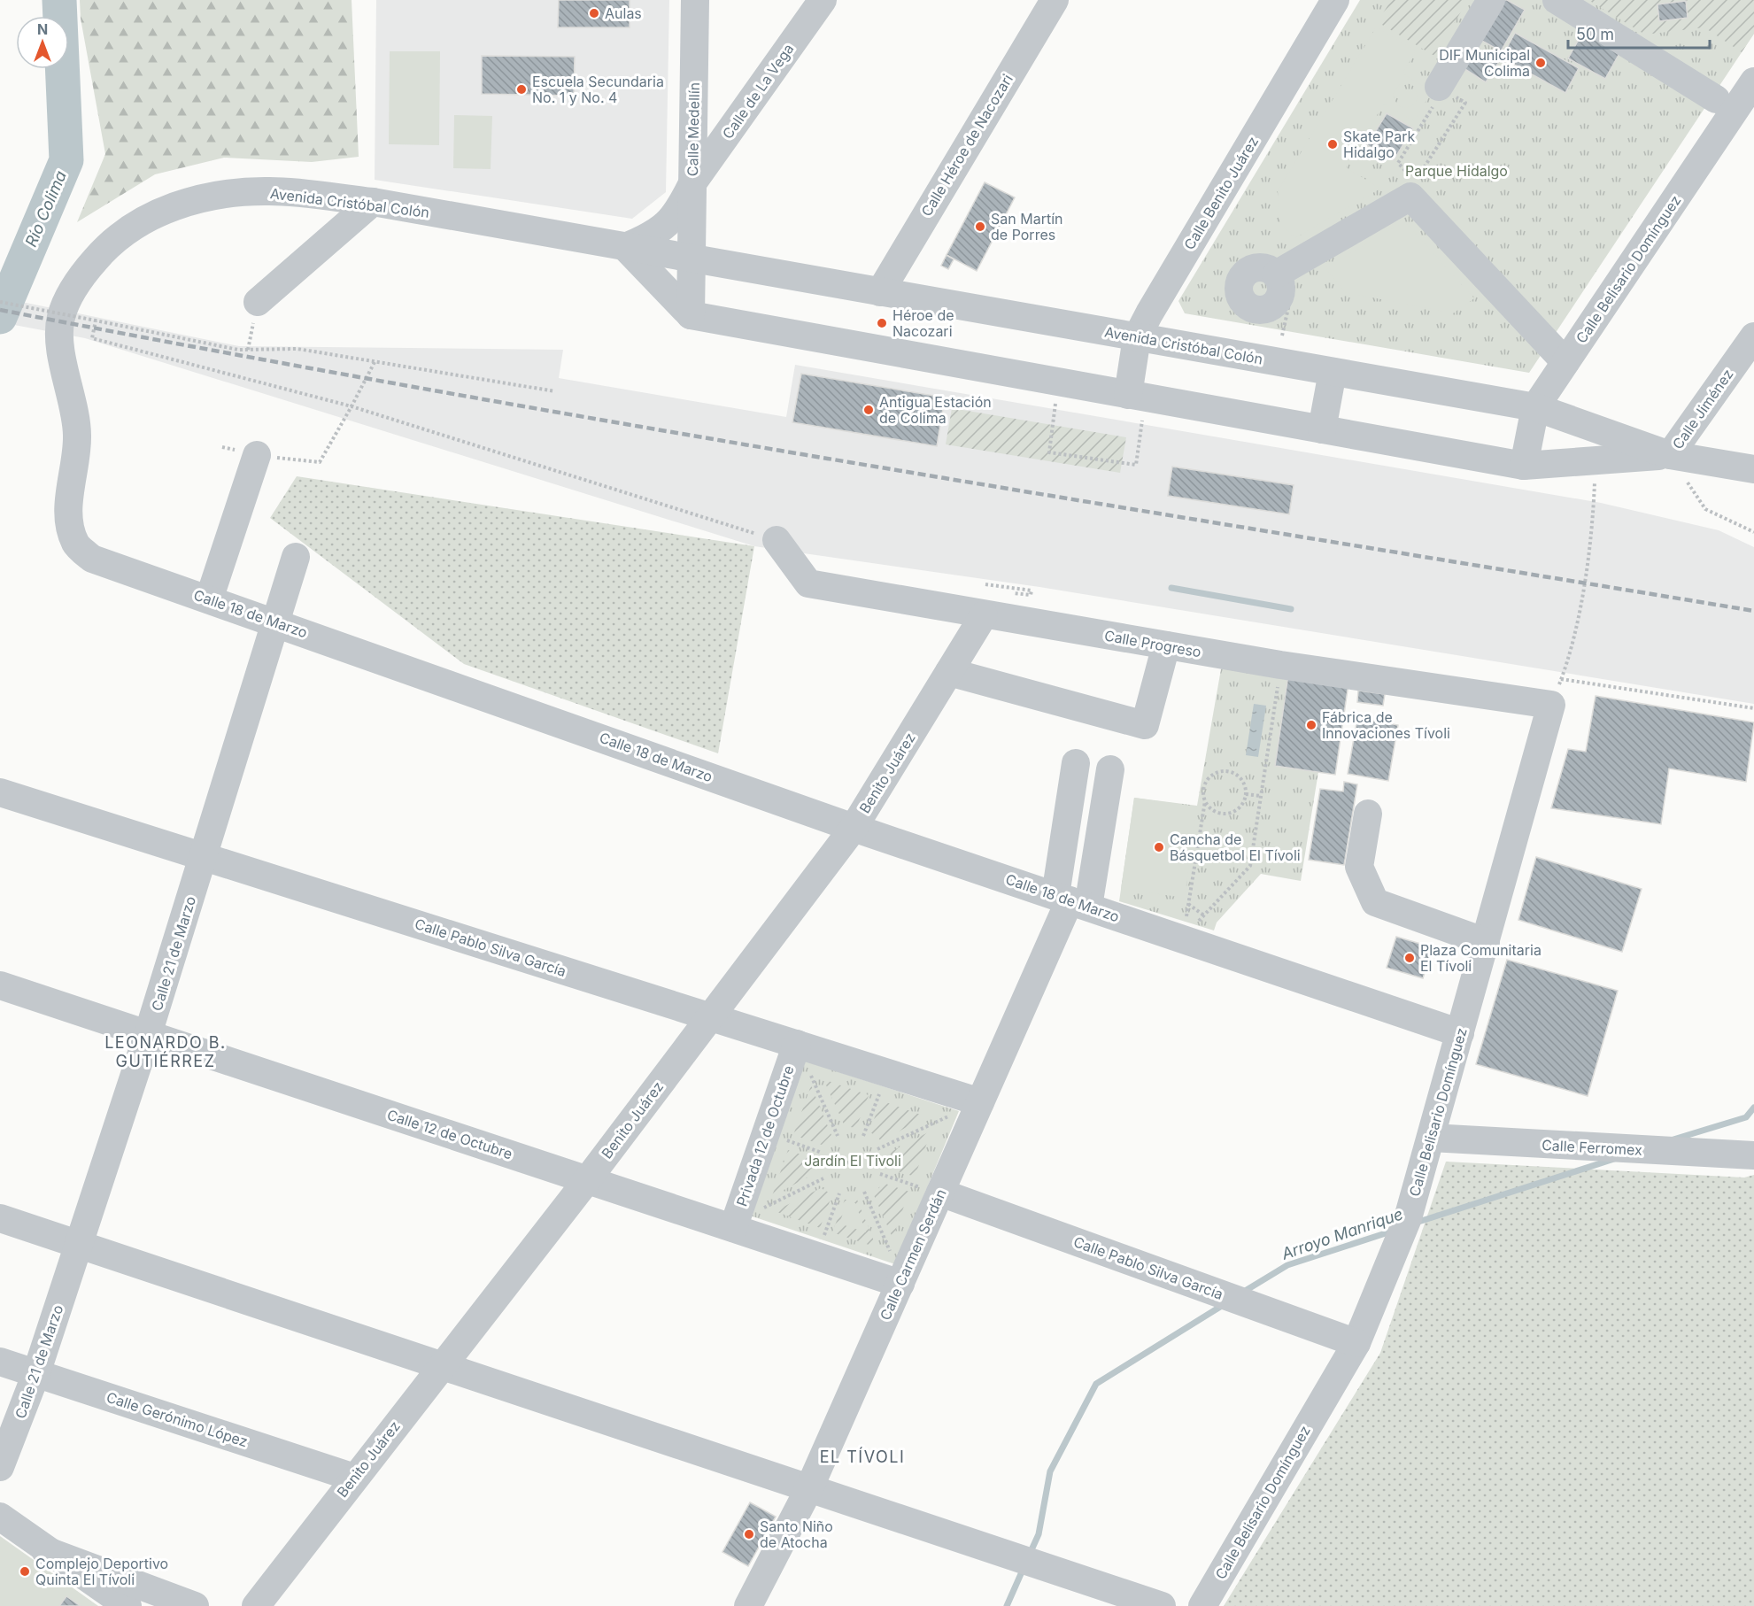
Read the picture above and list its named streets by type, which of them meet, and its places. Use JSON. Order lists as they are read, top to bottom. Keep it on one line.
{"streets":{"street":["Calle de La Vega","Calle Medellín","Calle Héroe de Nacozari","Calle Benito Juárez","Avenida Cristóbal Colón","Calle Belisario Domínguez","Calle Jiménez","Calle 18 de Marzo","Calle Progreso","Benito Juárez","Calle Pablo Silva García","Calle 21 de Marzo","Calle 12 de Octubre","Privada 12 de Octubre","Calle Ferromex","Calle Carmen Serdán","Calle Gerónimo López"]},"crossings":[["Calle de La Vega","Calle Medellín"],["Calle de La Vega","Avenida Cristóbal Colón"],["Calle Medellín","Avenida Cristóbal Colón"],["Calle Héroe de Nacozari","Avenida Cristóbal Colón"],["Calle Benito Juárez","Avenida Cristóbal Colón"],["Avenida Cristóbal Colón","Calle Belisario Domínguez"],["Avenida Cristóbal Colón","Calle Jiménez"],["Avenida Cristóbal Colón","Calle 18 de Marzo"],["Calle Belisario Domínguez","Calle 18 de Marzo"],["Calle Belisario Domínguez","Calle Progreso"],["Calle Belisario Domínguez","Calle Pablo Silva García"],["Calle Belisario Domínguez","Calle Ferromex"],["Calle 18 de Marzo","Benito Juárez"],["Calle 18 de Marzo","Calle 21 de Marzo"],["Calle 18 de Marzo","Calle Carmen Serdán"],["Calle Progreso","Benito Juárez"],["Benito Juárez","Calle Pablo Silva García"],["Benito Juárez","Calle 12 de Octubre"],["Benito Juárez","Calle Gerónimo López"],["Calle Pablo Silva García","Calle 21 de Marzo"],["Calle Pablo Silva García","Privada 12 de Octubre"],["Calle Pablo Silva García","Calle Carmen Serdán"],["Calle 21 de Marzo","Calle 12 de Octubre"],["Calle 21 de Marzo","Calle Gerónimo López"],["Calle 12 de Octubre","Privada 12 de Octubre"],["Calle 12 de Octubre","Calle Carmen Serdán"]],"districts":["LEONARDO B. GUTIÉRREZ","EL TÍVOLI"],"water":["Río Colima","Arroyo Manrique"],"parks":["Parque Hidalgo","Jardín El Tivoli"],"places":["Aulas","DIF Municipal Colima","Escuela Secundaria No. 1 y No. 4","Skate Park Hidalgo","San Martín de Porres","Héroe de Nacozari","Antigua Estación de Colima","Fábrica de Innovaciones Tívoli","Cancha de Básquetbol El Tívoli","Plaza Comunitaria El Tívoli","Santo Niño de Atocha","Complejo Deportivo Quinta El Tívoli"],"scale_bar":"50 m","north":"top"}
